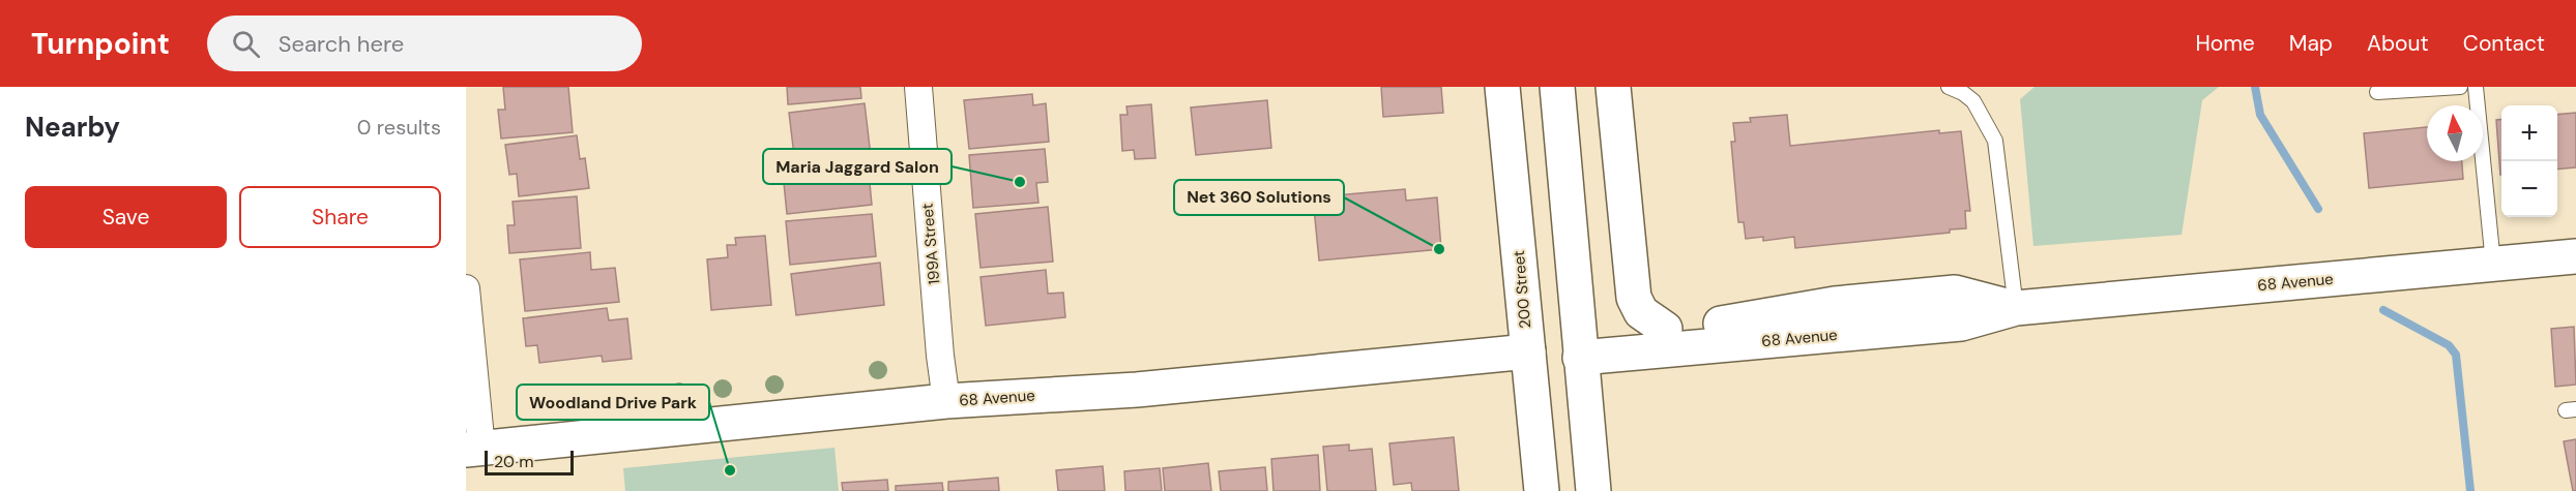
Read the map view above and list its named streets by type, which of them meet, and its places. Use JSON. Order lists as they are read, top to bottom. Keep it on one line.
{"streets":{"street":["199A Street","68 Avenue","200 Street"]},"crossings":[["199A Street","68 Avenue"],["68 Avenue","200 Street"]],"places":["Maria Jaggard Salon","Net 360 Solutions","Woodland Drive Park"],"scale_bar":"20 m","north":"top","page":{"header":"Turnpoint","search":"Search here","nav":["Home","Map","About","Contact"],"heading":["Nearby","0 results"],"map_buttons":["+","−"],"buttons":["Save","Share"],"scale":"20 m"}}
